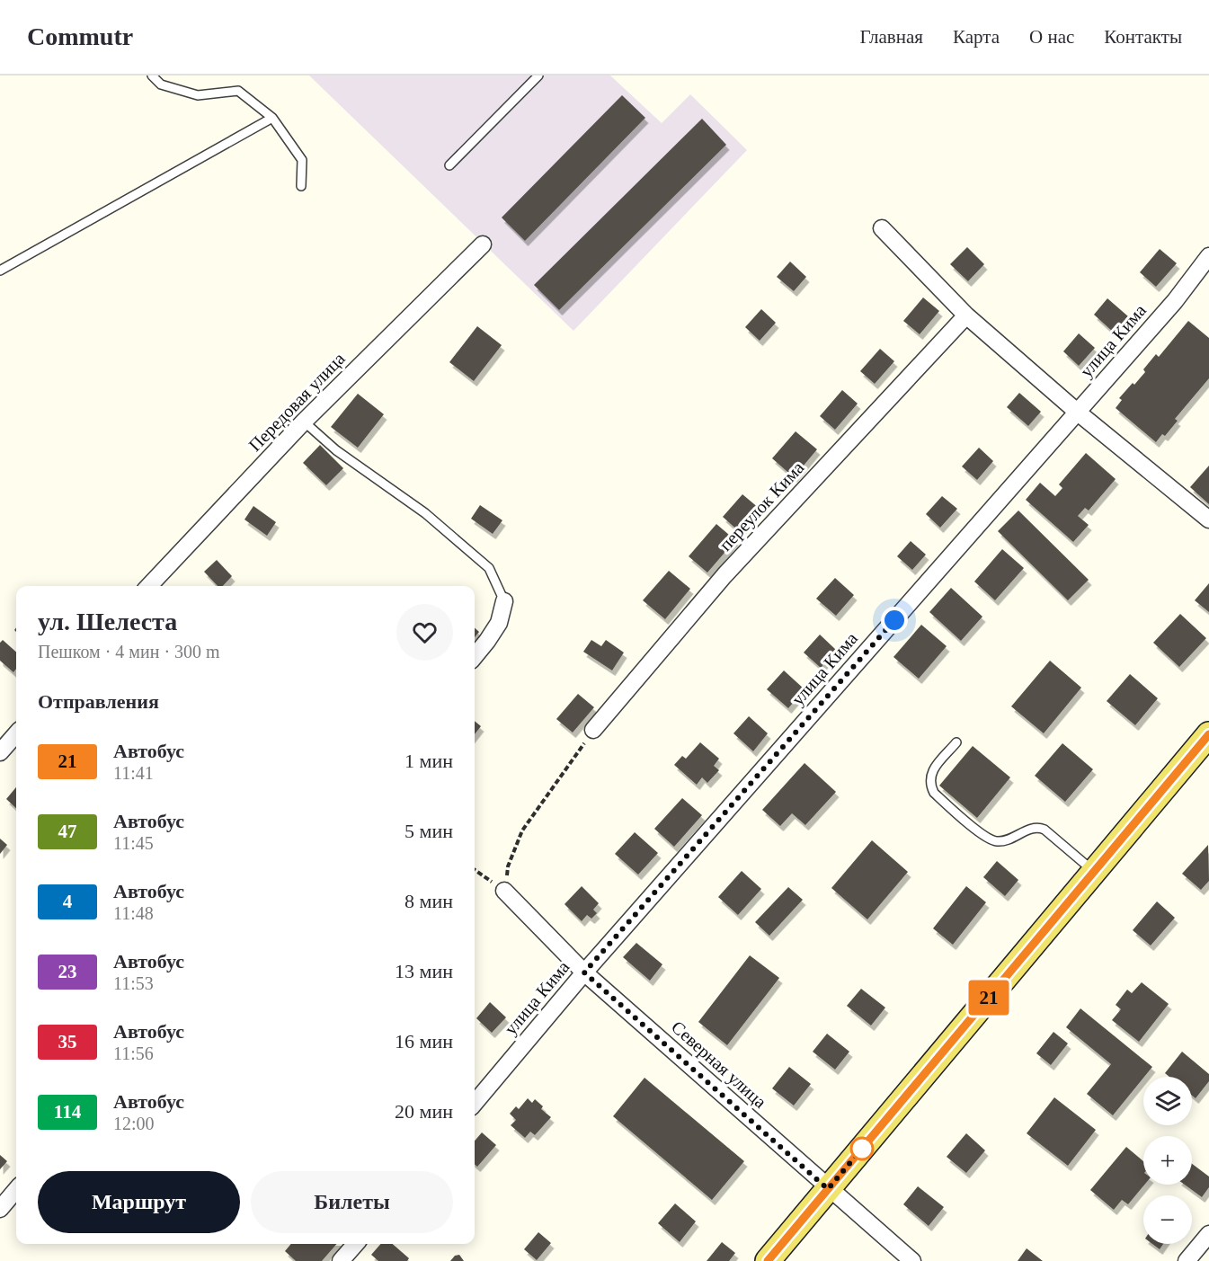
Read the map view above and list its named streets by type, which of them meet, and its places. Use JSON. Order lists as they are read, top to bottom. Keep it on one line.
{"streets":{"street":["улица Кима","Передовая улица","переулок Кима","Северная улица"]},"crossings":[["улица Кима","Северная улица"]],"lines":["bus line 21"],"page":{"header":"Commutr","nav":["Главная","Карта","О нас","Контакты"],"on_map":"21","heading":[["ул. Шелеста","Пешком · 4 мин · 300 m"],"Отправления"],"list":[{"mark":"21","name":"Автобус","note":"11:41","value":"1 мин"},{"mark":"47","name":"Автобус","note":"11:45","value":"5 мин"},{"mark":"4","name":"Автобус","note":"11:48","value":"8 мин"},{"mark":"23","name":"Автобус","note":"11:53","value":"13 мин"},{"mark":"35","name":"Автобус","note":"11:56","value":"16 мин"},{"mark":"114","name":"Автобус","note":"12:00","value":"20 мин"}],"map_buttons":["+","−"],"buttons":["Маршрут","Билеты"]}}
